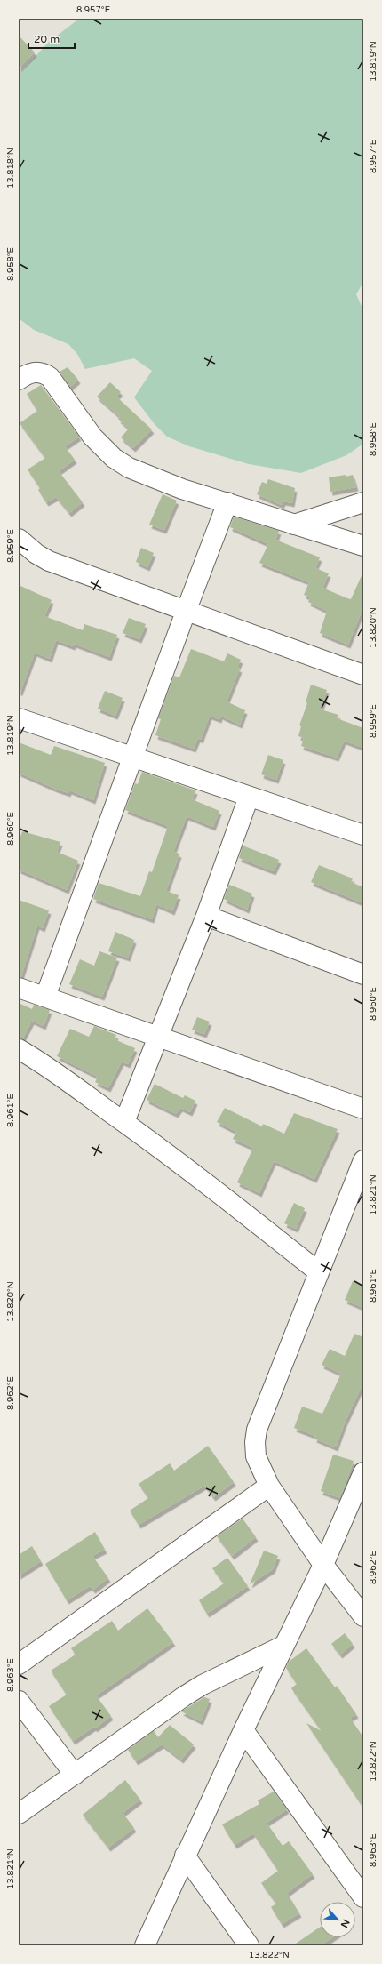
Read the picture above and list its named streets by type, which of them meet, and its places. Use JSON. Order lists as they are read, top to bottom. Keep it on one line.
{"scale_bar":"20 m","north":"bottom right","coordinates":["8.957°E","13.819°N","13.818°N","8.958°E","8.959°E","13.820°N","8.960°E","8.961°E","13.821°N","8.962°E","8.963°E","13.822°N"]}
